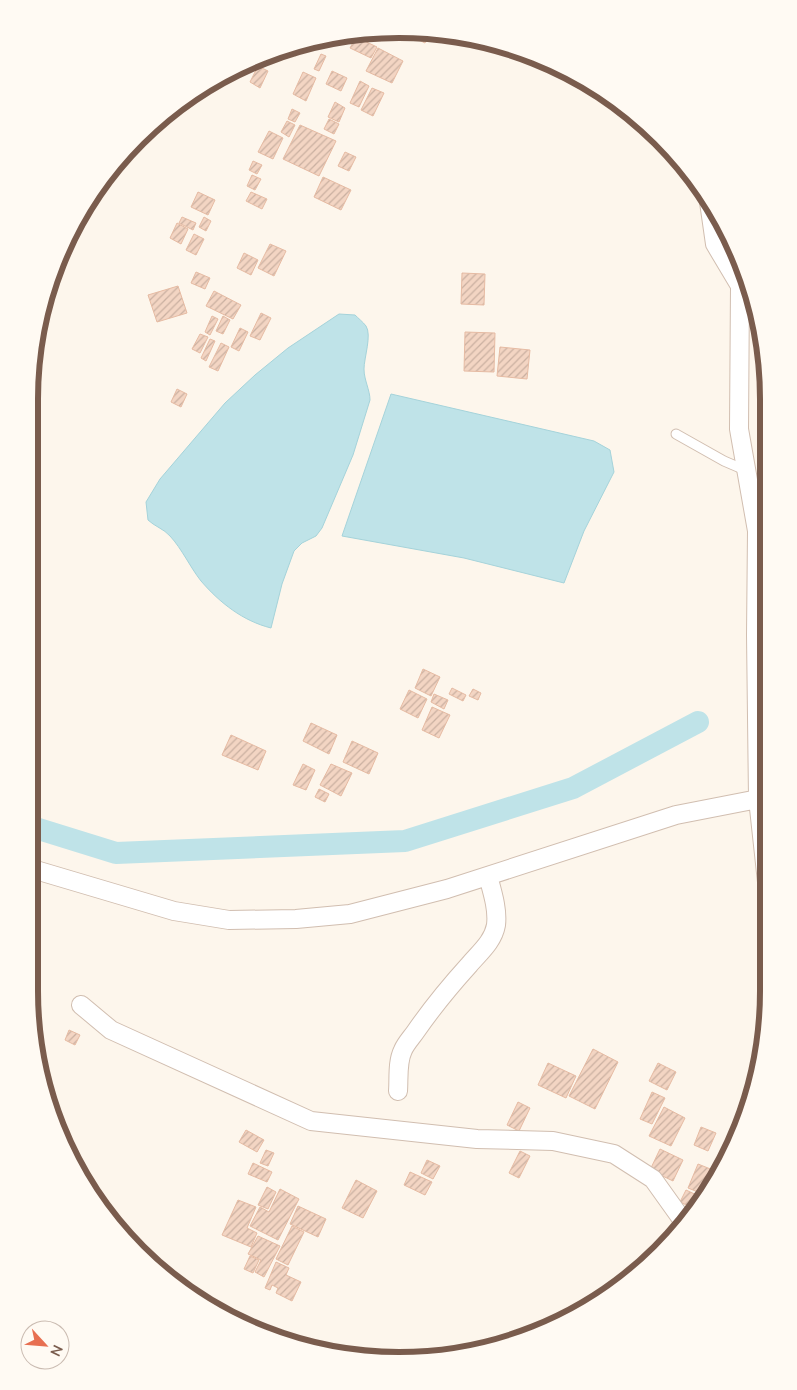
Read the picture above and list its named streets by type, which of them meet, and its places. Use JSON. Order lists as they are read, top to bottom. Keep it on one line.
{"north":"bottom right"}
